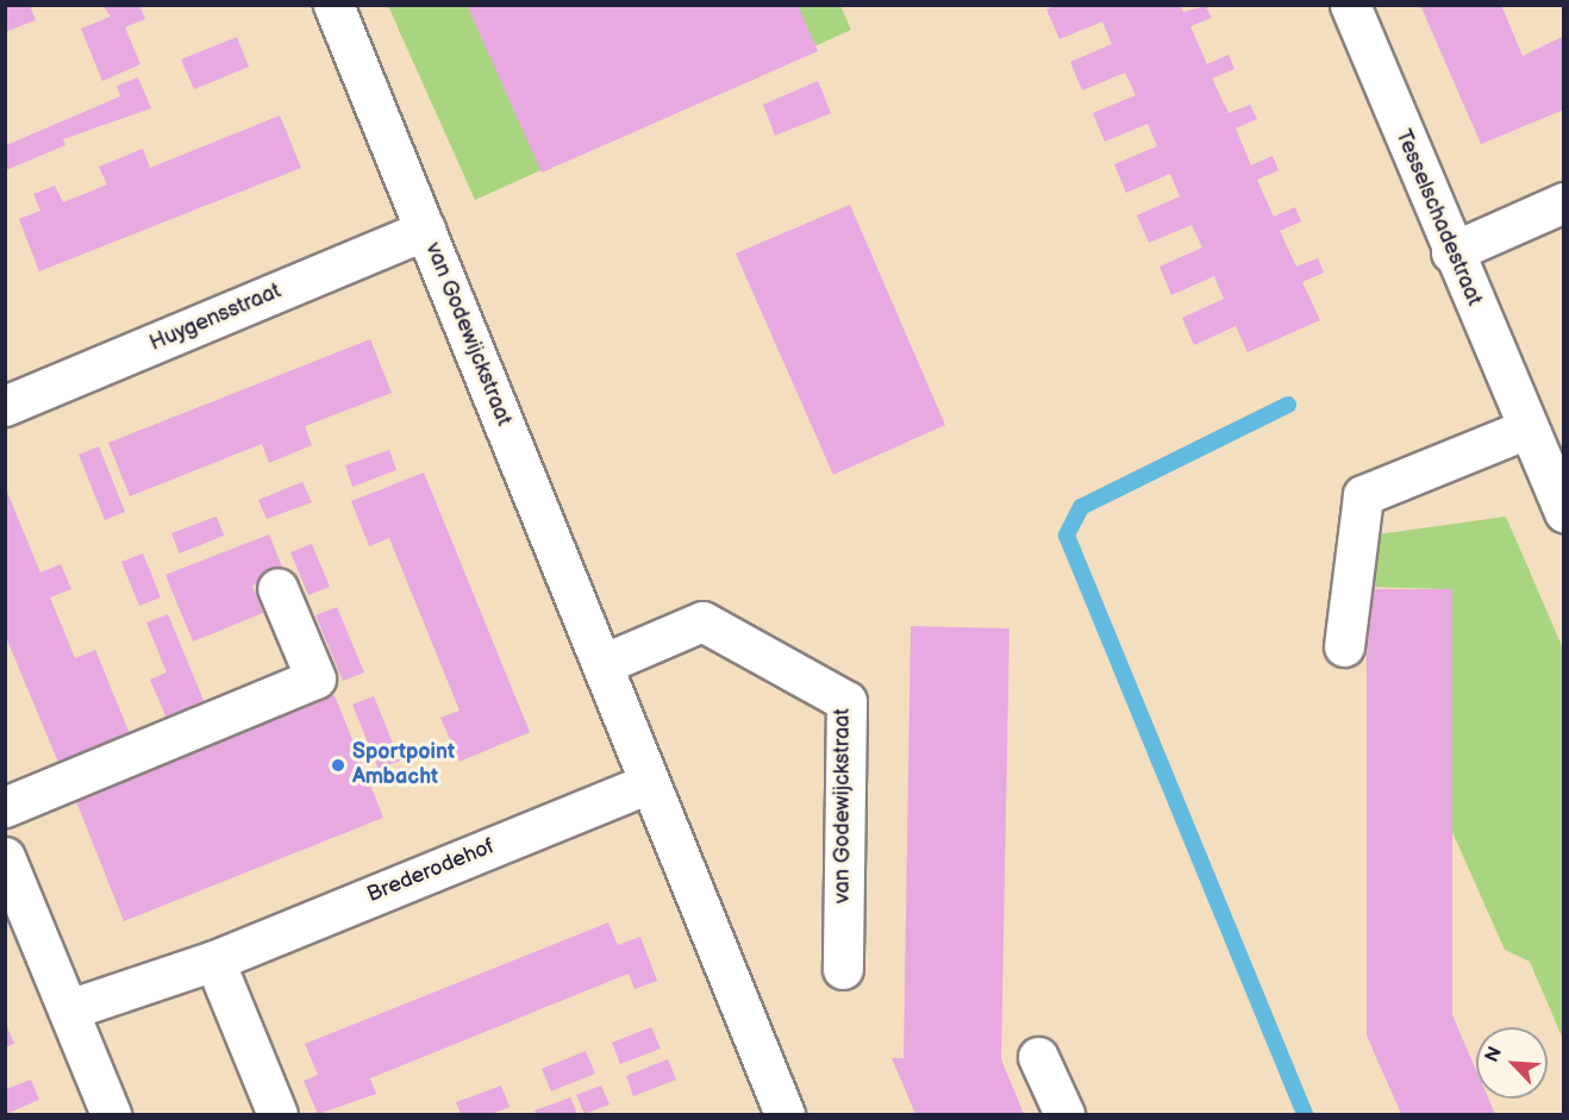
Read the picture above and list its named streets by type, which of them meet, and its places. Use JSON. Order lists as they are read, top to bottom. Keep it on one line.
{"streets":{"street":["Tesselschadestraat","Huygensstraat","van Godewijckstraat","Brederodehof"]},"crossings":[["Huygensstraat","van Godewijckstraat"],["van Godewijckstraat","Brederodehof"]],"places":["Sportpoint Ambacht"],"north":"top left"}
